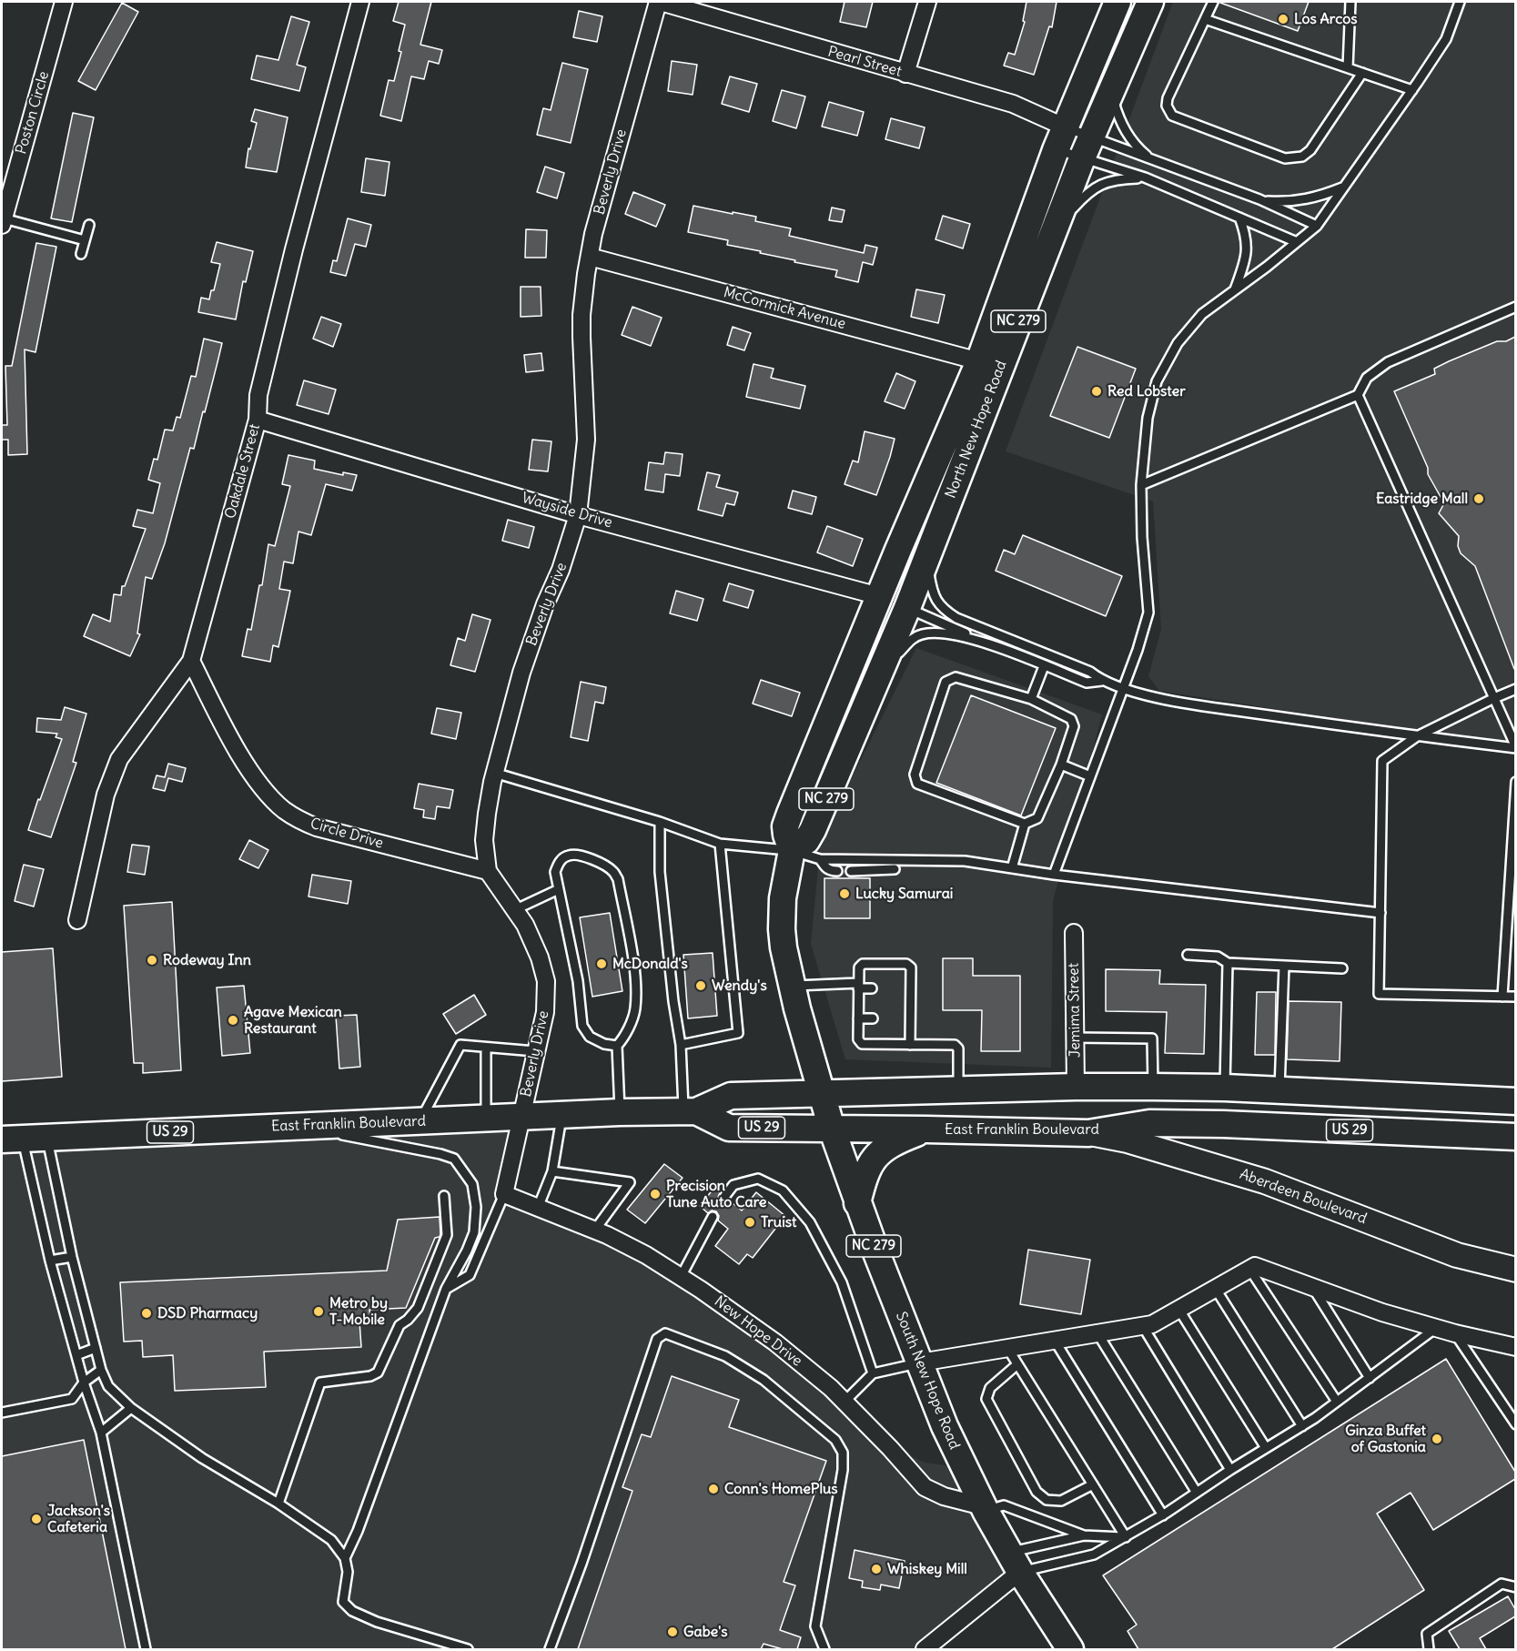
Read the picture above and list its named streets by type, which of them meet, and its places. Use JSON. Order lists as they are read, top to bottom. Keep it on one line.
{"streets":{"main road":["NC 279","North New Hope Road","East Franklin Boulevard","US 29","Aberdeen Boulevard","South New Hope Road"],"street":["Pearl Street","Poston Circle","Beverly Drive","McCormick Avenue","Oakdale Street","Wayside Drive","Circle Drive","Jemima Street","New Hope Drive"]},"crossings":[["Pearl Street","Beverly Drive"],["Pearl Street","North New Hope Road"],["Beverly Drive","McCormick Avenue"],["Beverly Drive","Wayside Drive"],["Beverly Drive","Circle Drive"],["Beverly Drive","East Franklin Boulevard"],["Beverly Drive","New Hope Drive"],["McCormick Avenue","North New Hope Road"],["North New Hope Road","Wayside Drive"],["North New Hope Road","East Franklin Boulevard"],["North New Hope Road","South New Hope Road"],["Oakdale Street","Wayside Drive"],["Oakdale Street","Circle Drive"],["Jemima Street","East Franklin Boulevard"],["East Franklin Boulevard","Aberdeen Boulevard"],["East Franklin Boulevard","South New Hope Road"],["New Hope Drive","South New Hope Road"]],"places":["Los Arcos","Red Lobster","Eastridge Mall","Lucky Samurai","Rodeway Inn","McDonald's","Wendy's","Agave Mexican Restaurant","Precision Tune Auto Care","Truist","Metro by T-Mobile","DSD Pharmacy","Ginza Buffet of Gastonia","Conn's HomePlus","Jackson's Cafeteria","Whiskey Mill","Gabe's"]}
